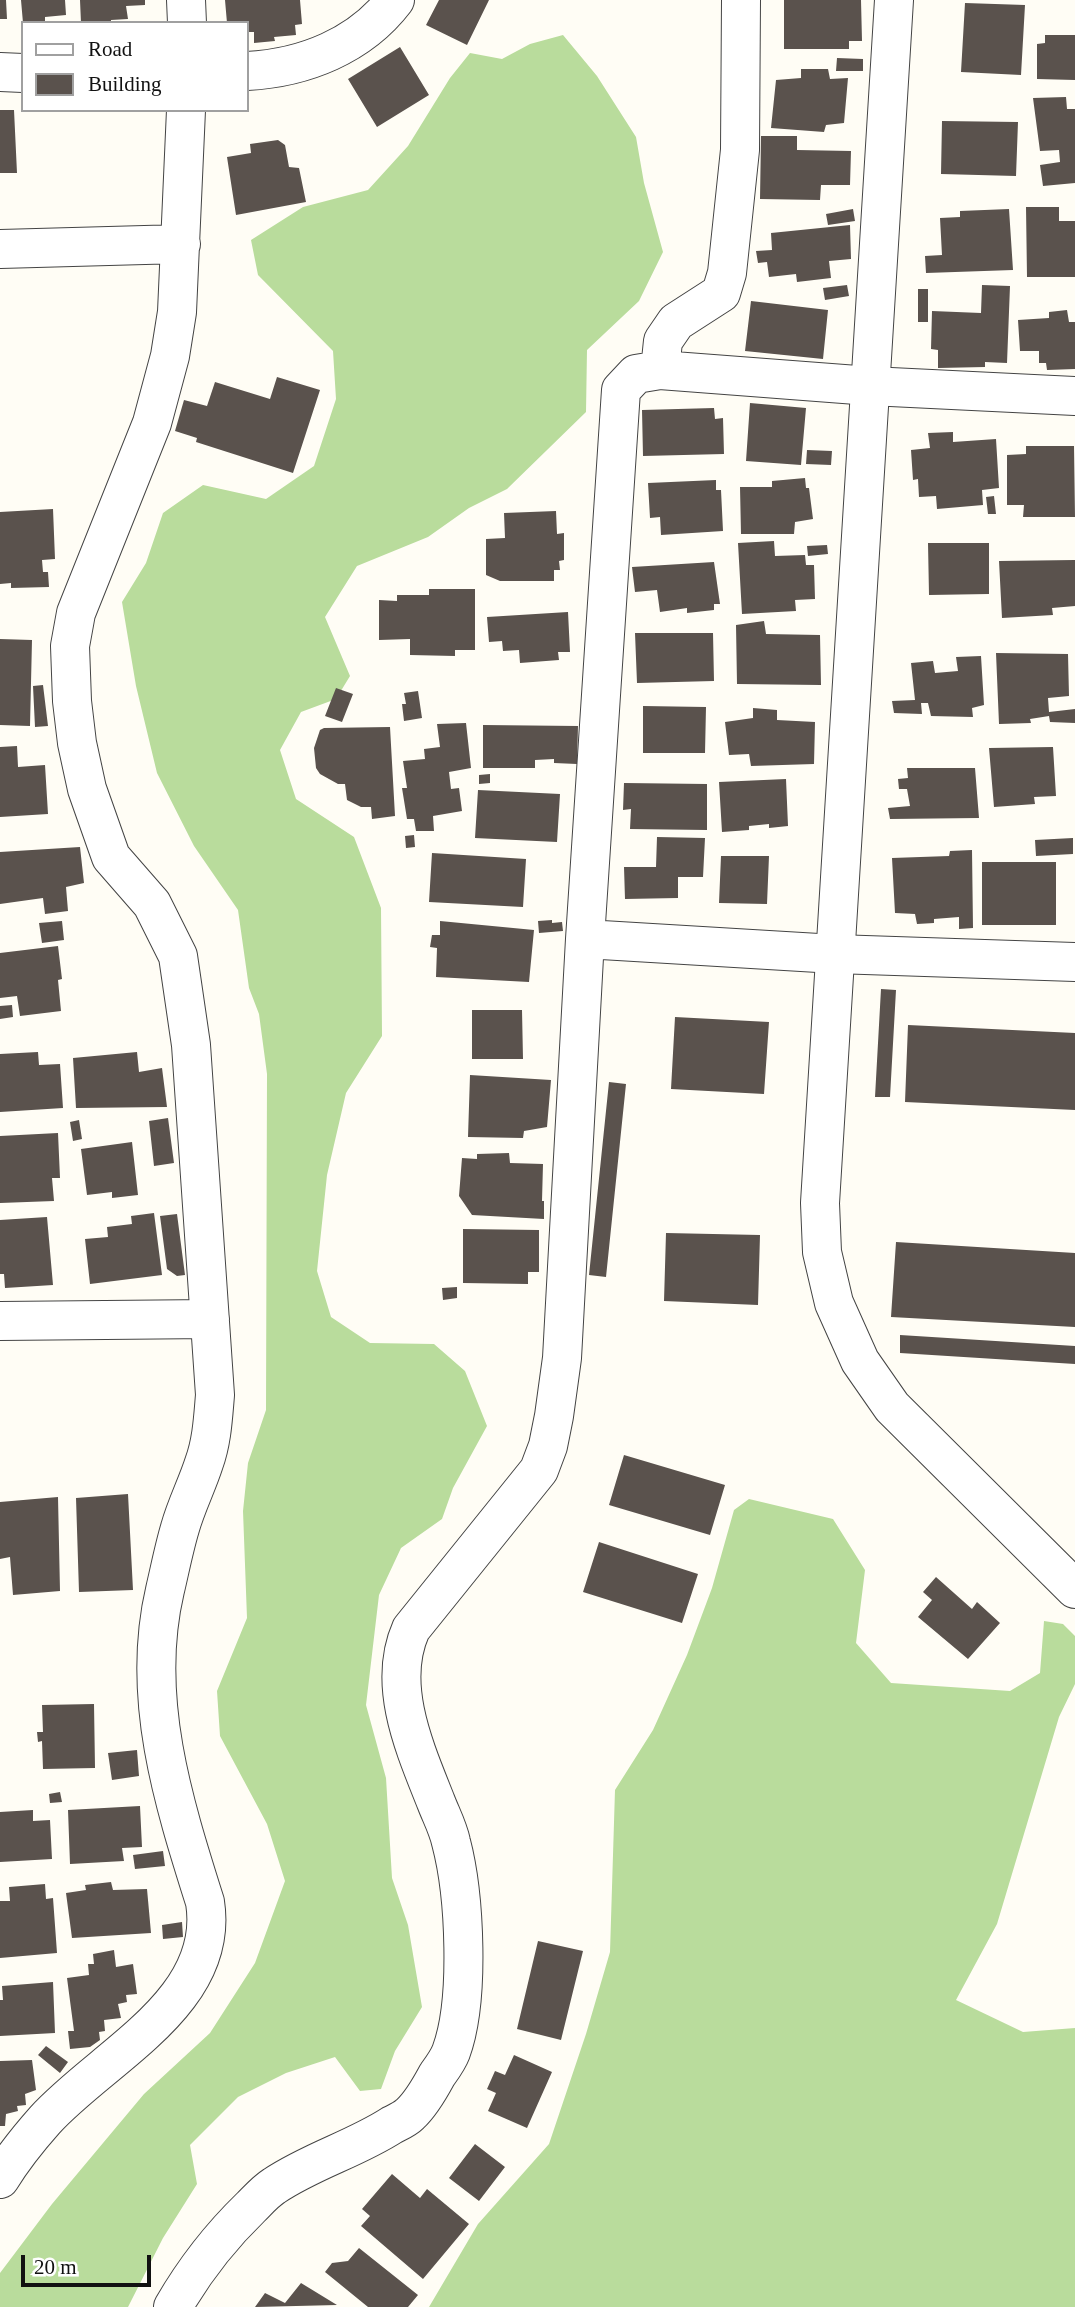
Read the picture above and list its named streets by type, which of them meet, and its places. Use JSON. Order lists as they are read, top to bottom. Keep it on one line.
{"legend":["Road","Building"],"scale_bar":"20 m"}
